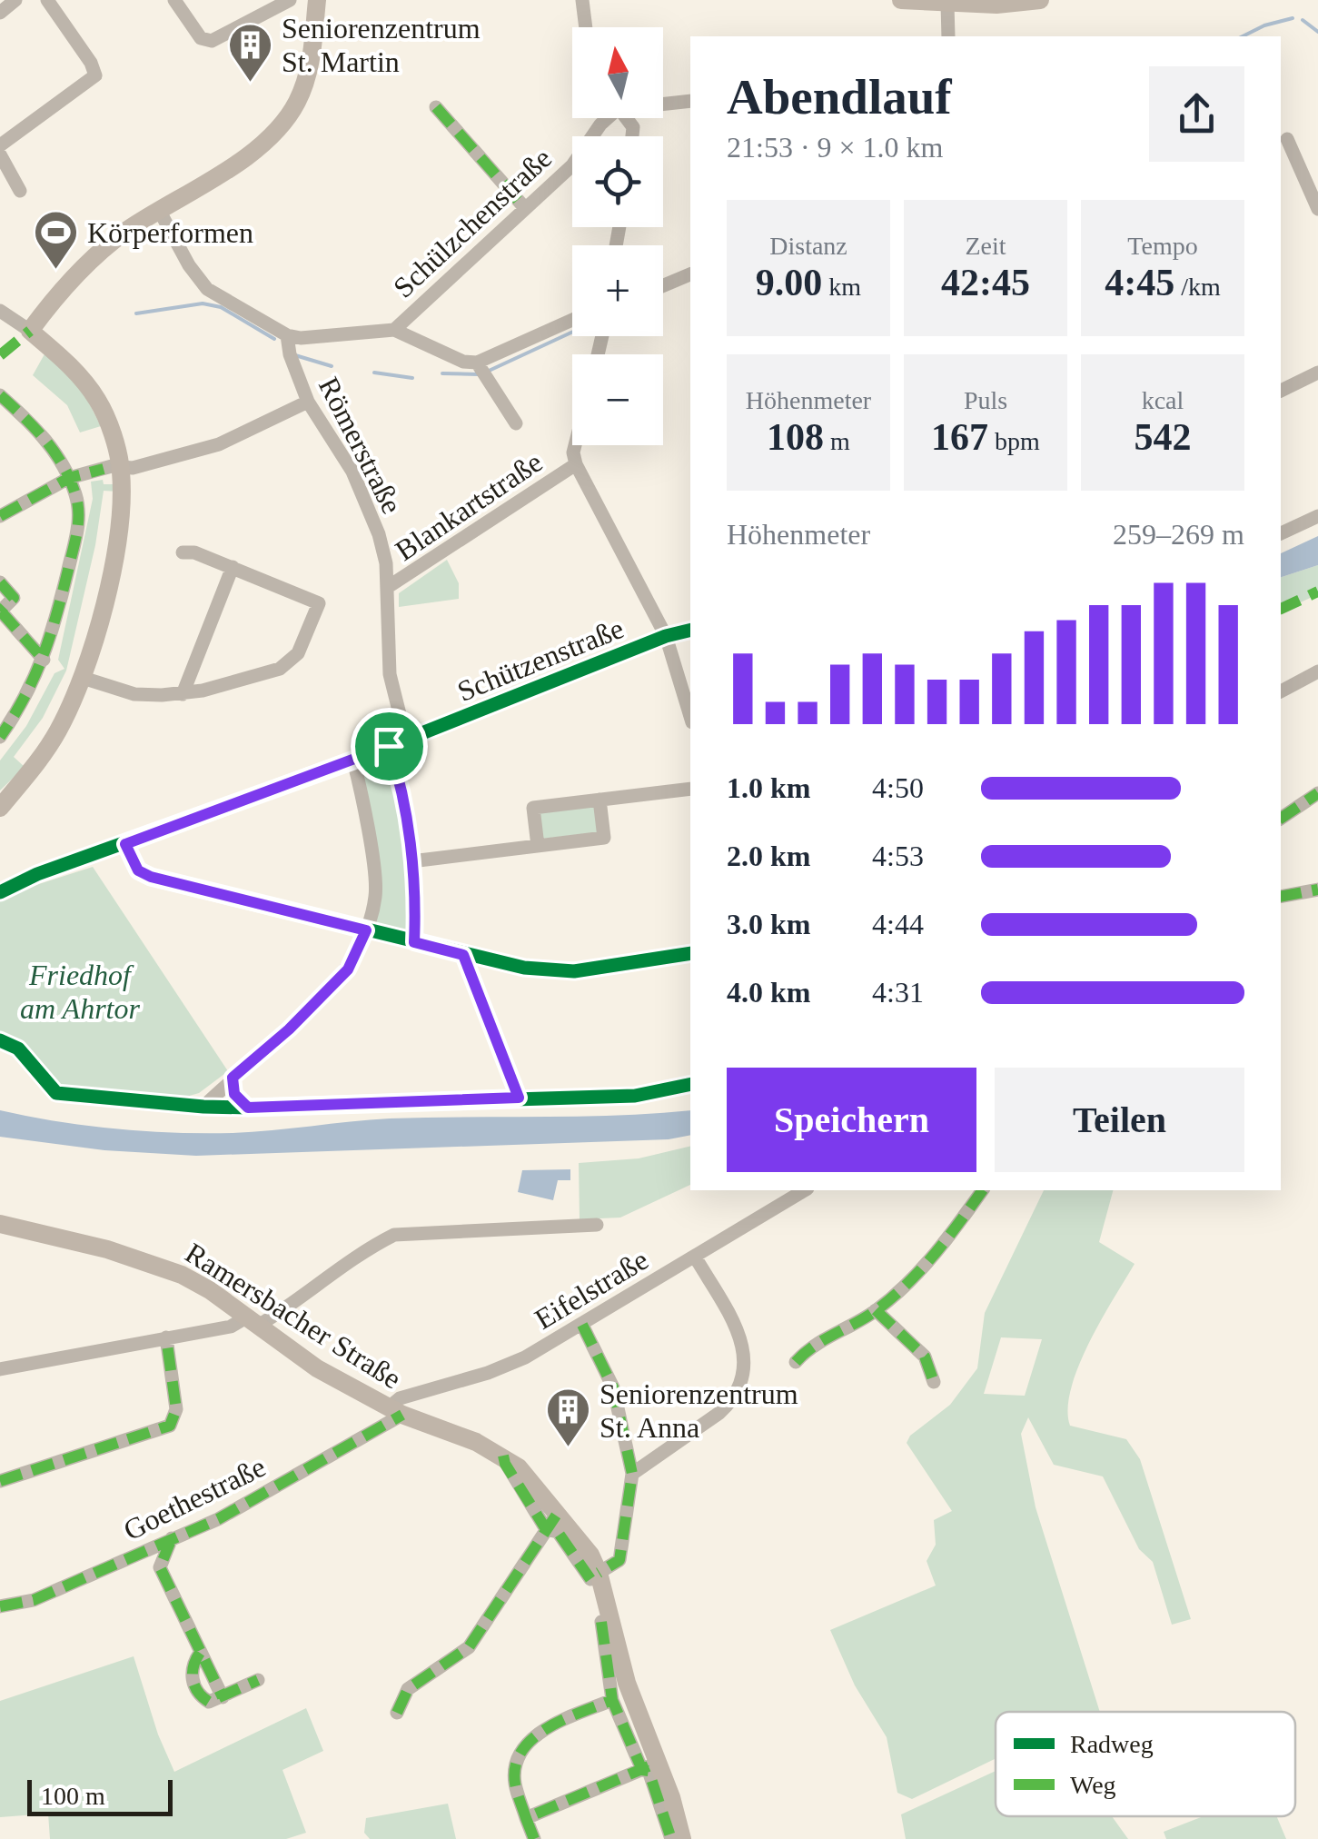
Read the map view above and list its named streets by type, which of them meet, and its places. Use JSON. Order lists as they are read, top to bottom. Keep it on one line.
{"streets":{"main road":["Ramersbacher Straße"],"street":["Schülzchenstraße","Römerstraße","Blankartstraße","Schützenstraße","Eifelstraße","Goethestraße"]},"crossings":[["Römerstraße","Blankartstraße"],["Römerstraße","Schützenstraße"],["Eifelstraße","Ramersbacher Straße"],["Eifelstraße","Goethestraße"],["Ramersbacher Straße","Goethestraße"]],"parks":["Friedhof am Ahrtor"],"places":{"building":["Seniorenzentrum St. Martin","Seniorenzentrum St. Anna"],"sports":["Körperformen"]},"legend":["Radweg","Weg"],"scale_bar":"100 m","north":"top","page":{"map_buttons":["+","−"],"heading":["Abendlauf","21:53 · 9 × 1.0 km"],"stats":[["Distanz","9.00 km"],["Zeit","42:45"],["Tempo","4:45 /km"],["Höhenmeter","108 m"],["Puls","167 bpm"],["kcal","542"]],"chart":["Höhenmeter","259–269 m"],"list":[{"name":"1.0 km","note":"4:50"},{"name":"2.0 km","note":"4:53"},{"name":"3.0 km","note":"4:44"},{"name":"4.0 km","note":"4:31"}],"buttons":["Speichern","Teilen"],"scale":"100 m"}}
